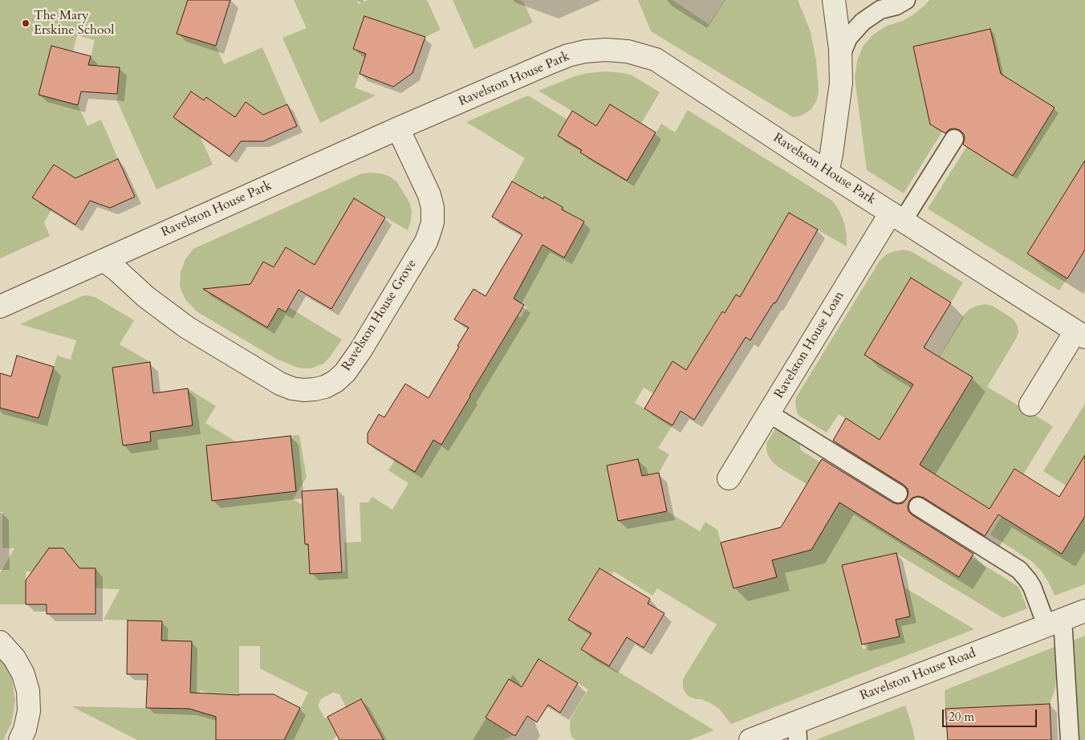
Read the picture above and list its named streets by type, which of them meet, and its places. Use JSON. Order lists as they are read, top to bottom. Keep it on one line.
{"streets":{"street":["Ravelston House Park","Ravelston House Grove","Ravelston House Loan","Ravelston House Road"]},"crossings":[["Ravelston House Park","Ravelston House Grove"],["Ravelston House Park","Ravelston House Loan"]],"places":["The Mary Erskine School"],"scale_bar":"20 m"}
